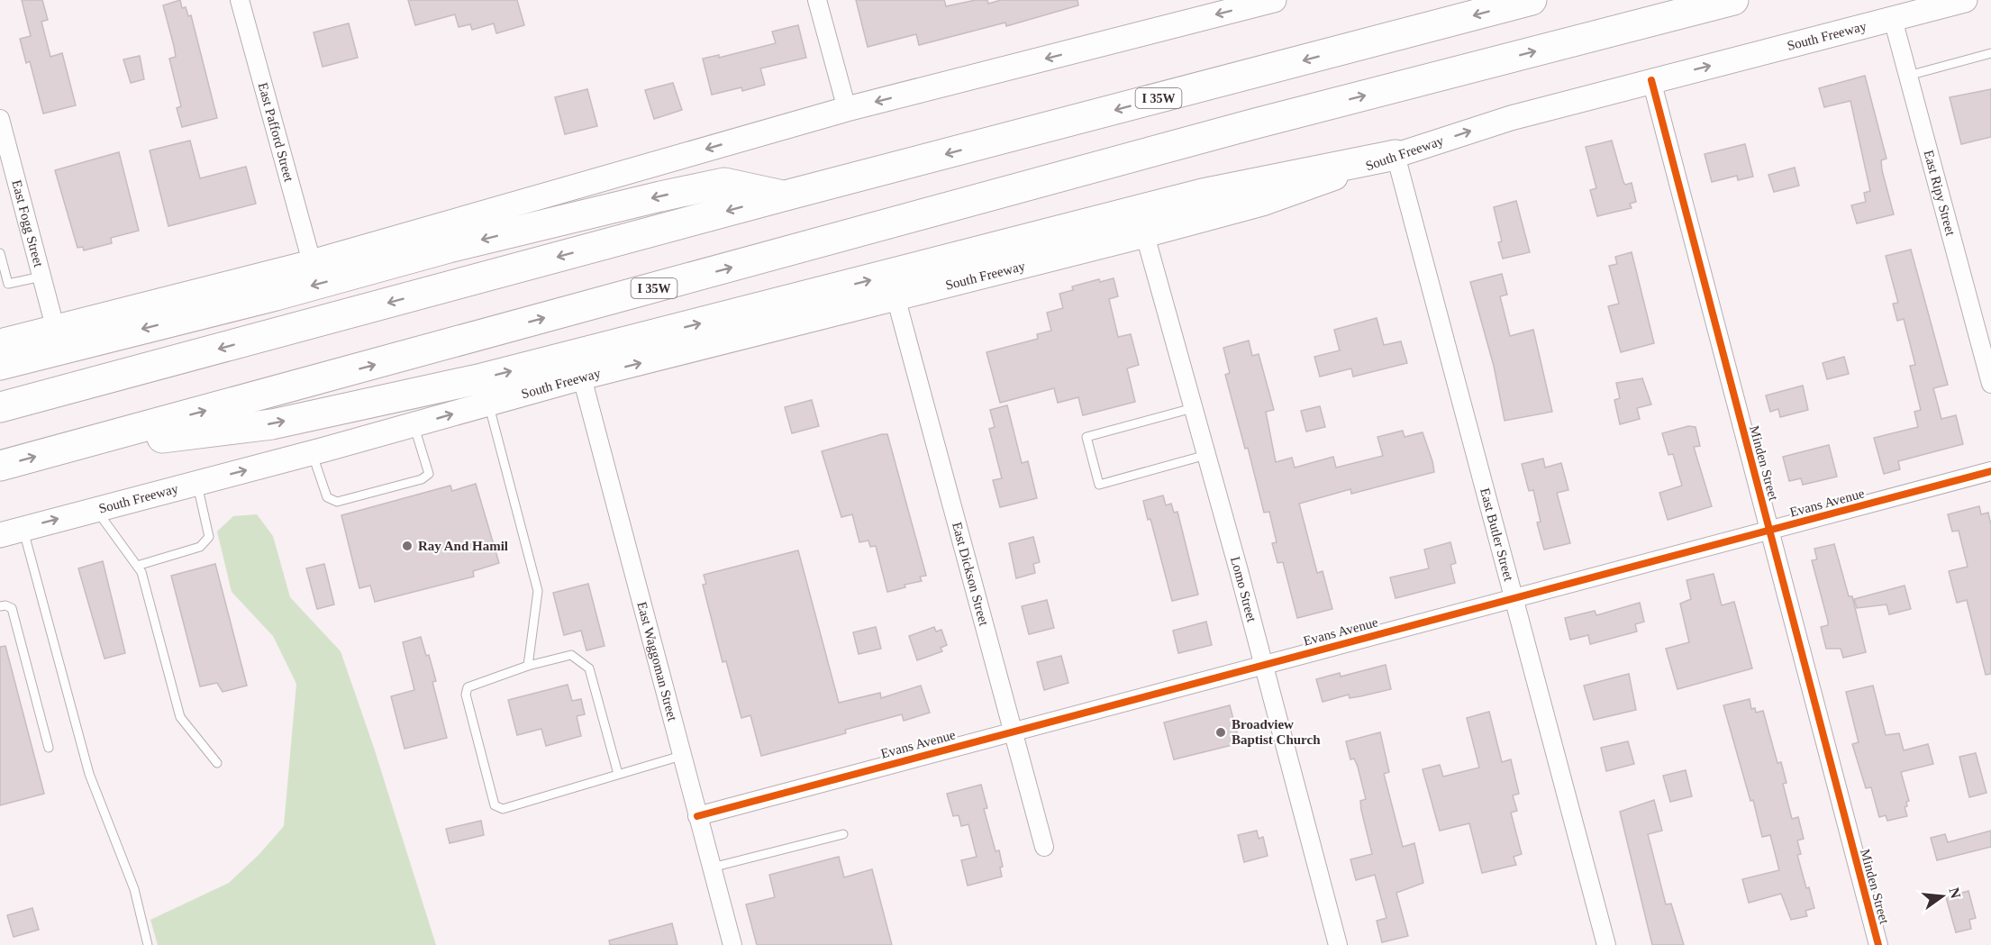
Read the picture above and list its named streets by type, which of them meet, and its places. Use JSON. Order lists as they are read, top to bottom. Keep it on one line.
{"streets":{"highway":["I 35W"],"main road":["South Freeway"],"street":["East Pafford Street","East Ripy Street","East Fogg Street","Minden Street","Evans Avenue","East Butler Street","East Dickson Street","Lomo Street","East Waggoman Street"]},"crossings":[["South Freeway","East Ripy Street"],["South Freeway","Minden Street"],["South Freeway","East Butler Street"],["South Freeway","East Dickson Street"],["South Freeway","Lomo Street"],["South Freeway","East Waggoman Street"],["Minden Street","Evans Avenue"],["Evans Avenue","East Butler Street"],["Evans Avenue","East Dickson Street"],["Evans Avenue","Lomo Street"],["Evans Avenue","East Waggoman Street"]],"places":["Ray And Hamil","Broadview Baptist Church"],"north":"right"}
